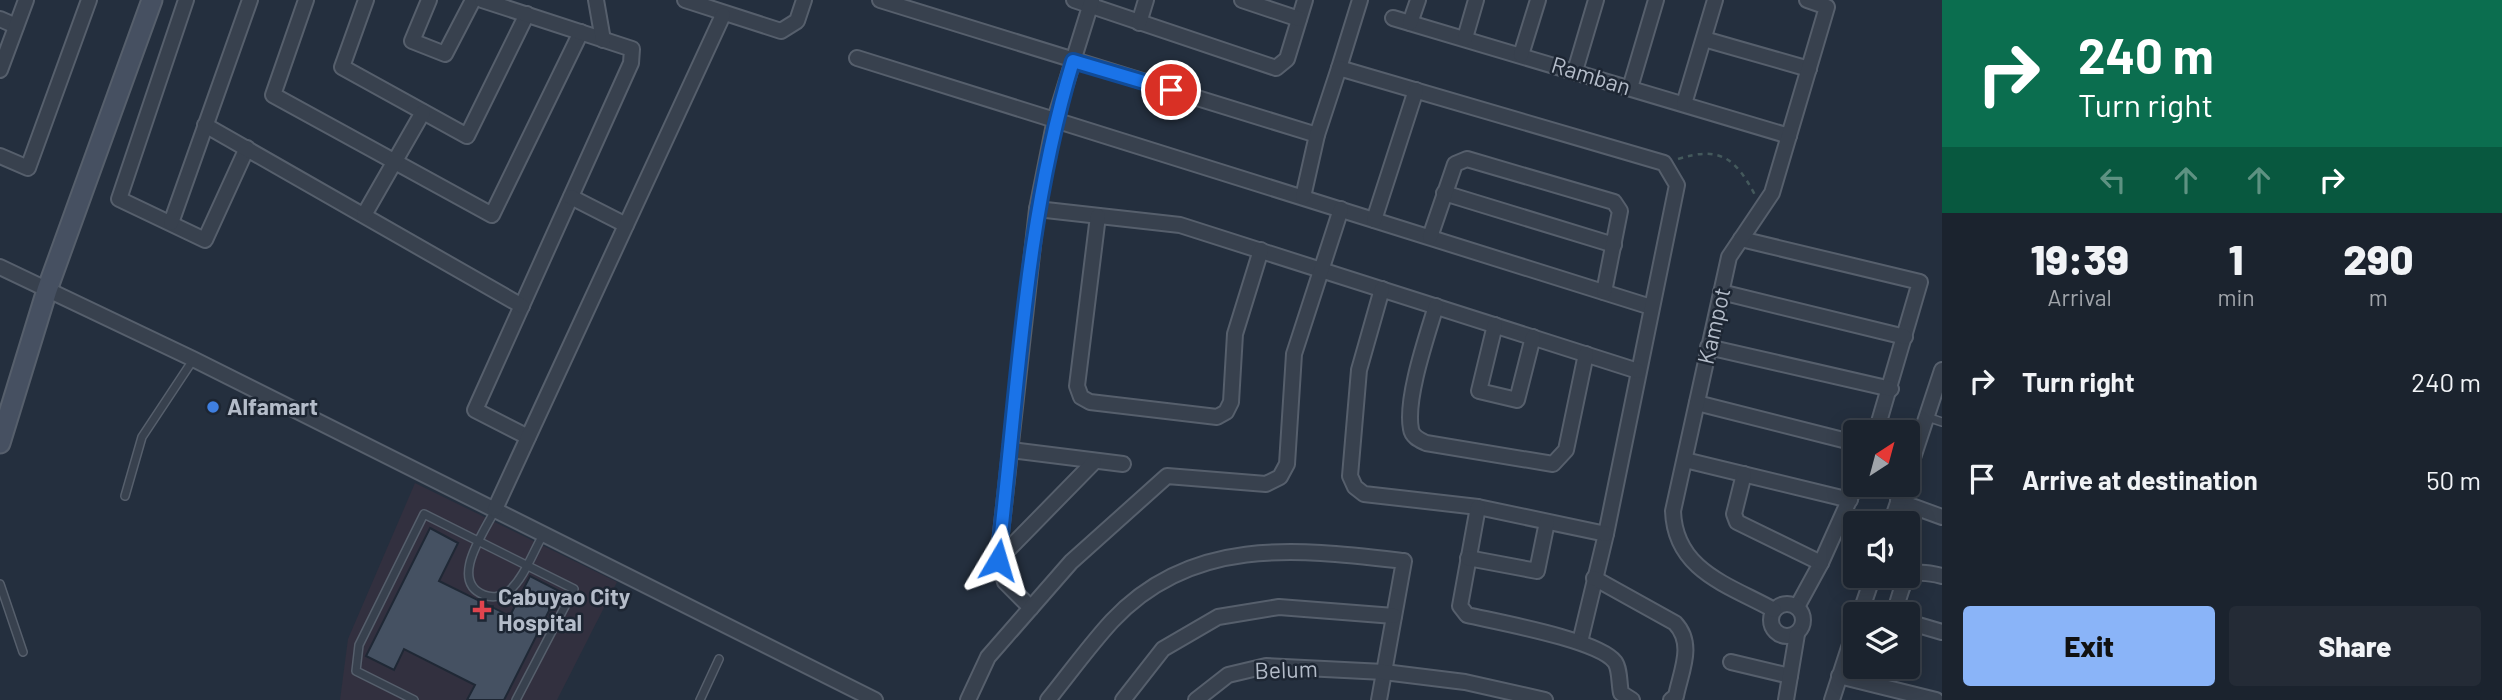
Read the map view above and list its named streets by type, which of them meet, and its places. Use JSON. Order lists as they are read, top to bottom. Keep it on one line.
{"streets":{"street":["Ramban","Kampot","Belum"]},"crossings":[["Ramban","Kampot"]],"places":{"other":["Alfamart"],"health":["Cabuyao City Hospital"]},"north":"top right","page":{"turn":["240 m","Turn right"],"eta":["19:39","Arrival","1","min","290","m"],"list":[{"name":"Turn right","value":"240 m"},{"name":"Arrive at destination","value":"50 m"}],"buttons":["Exit","Share"]}}
